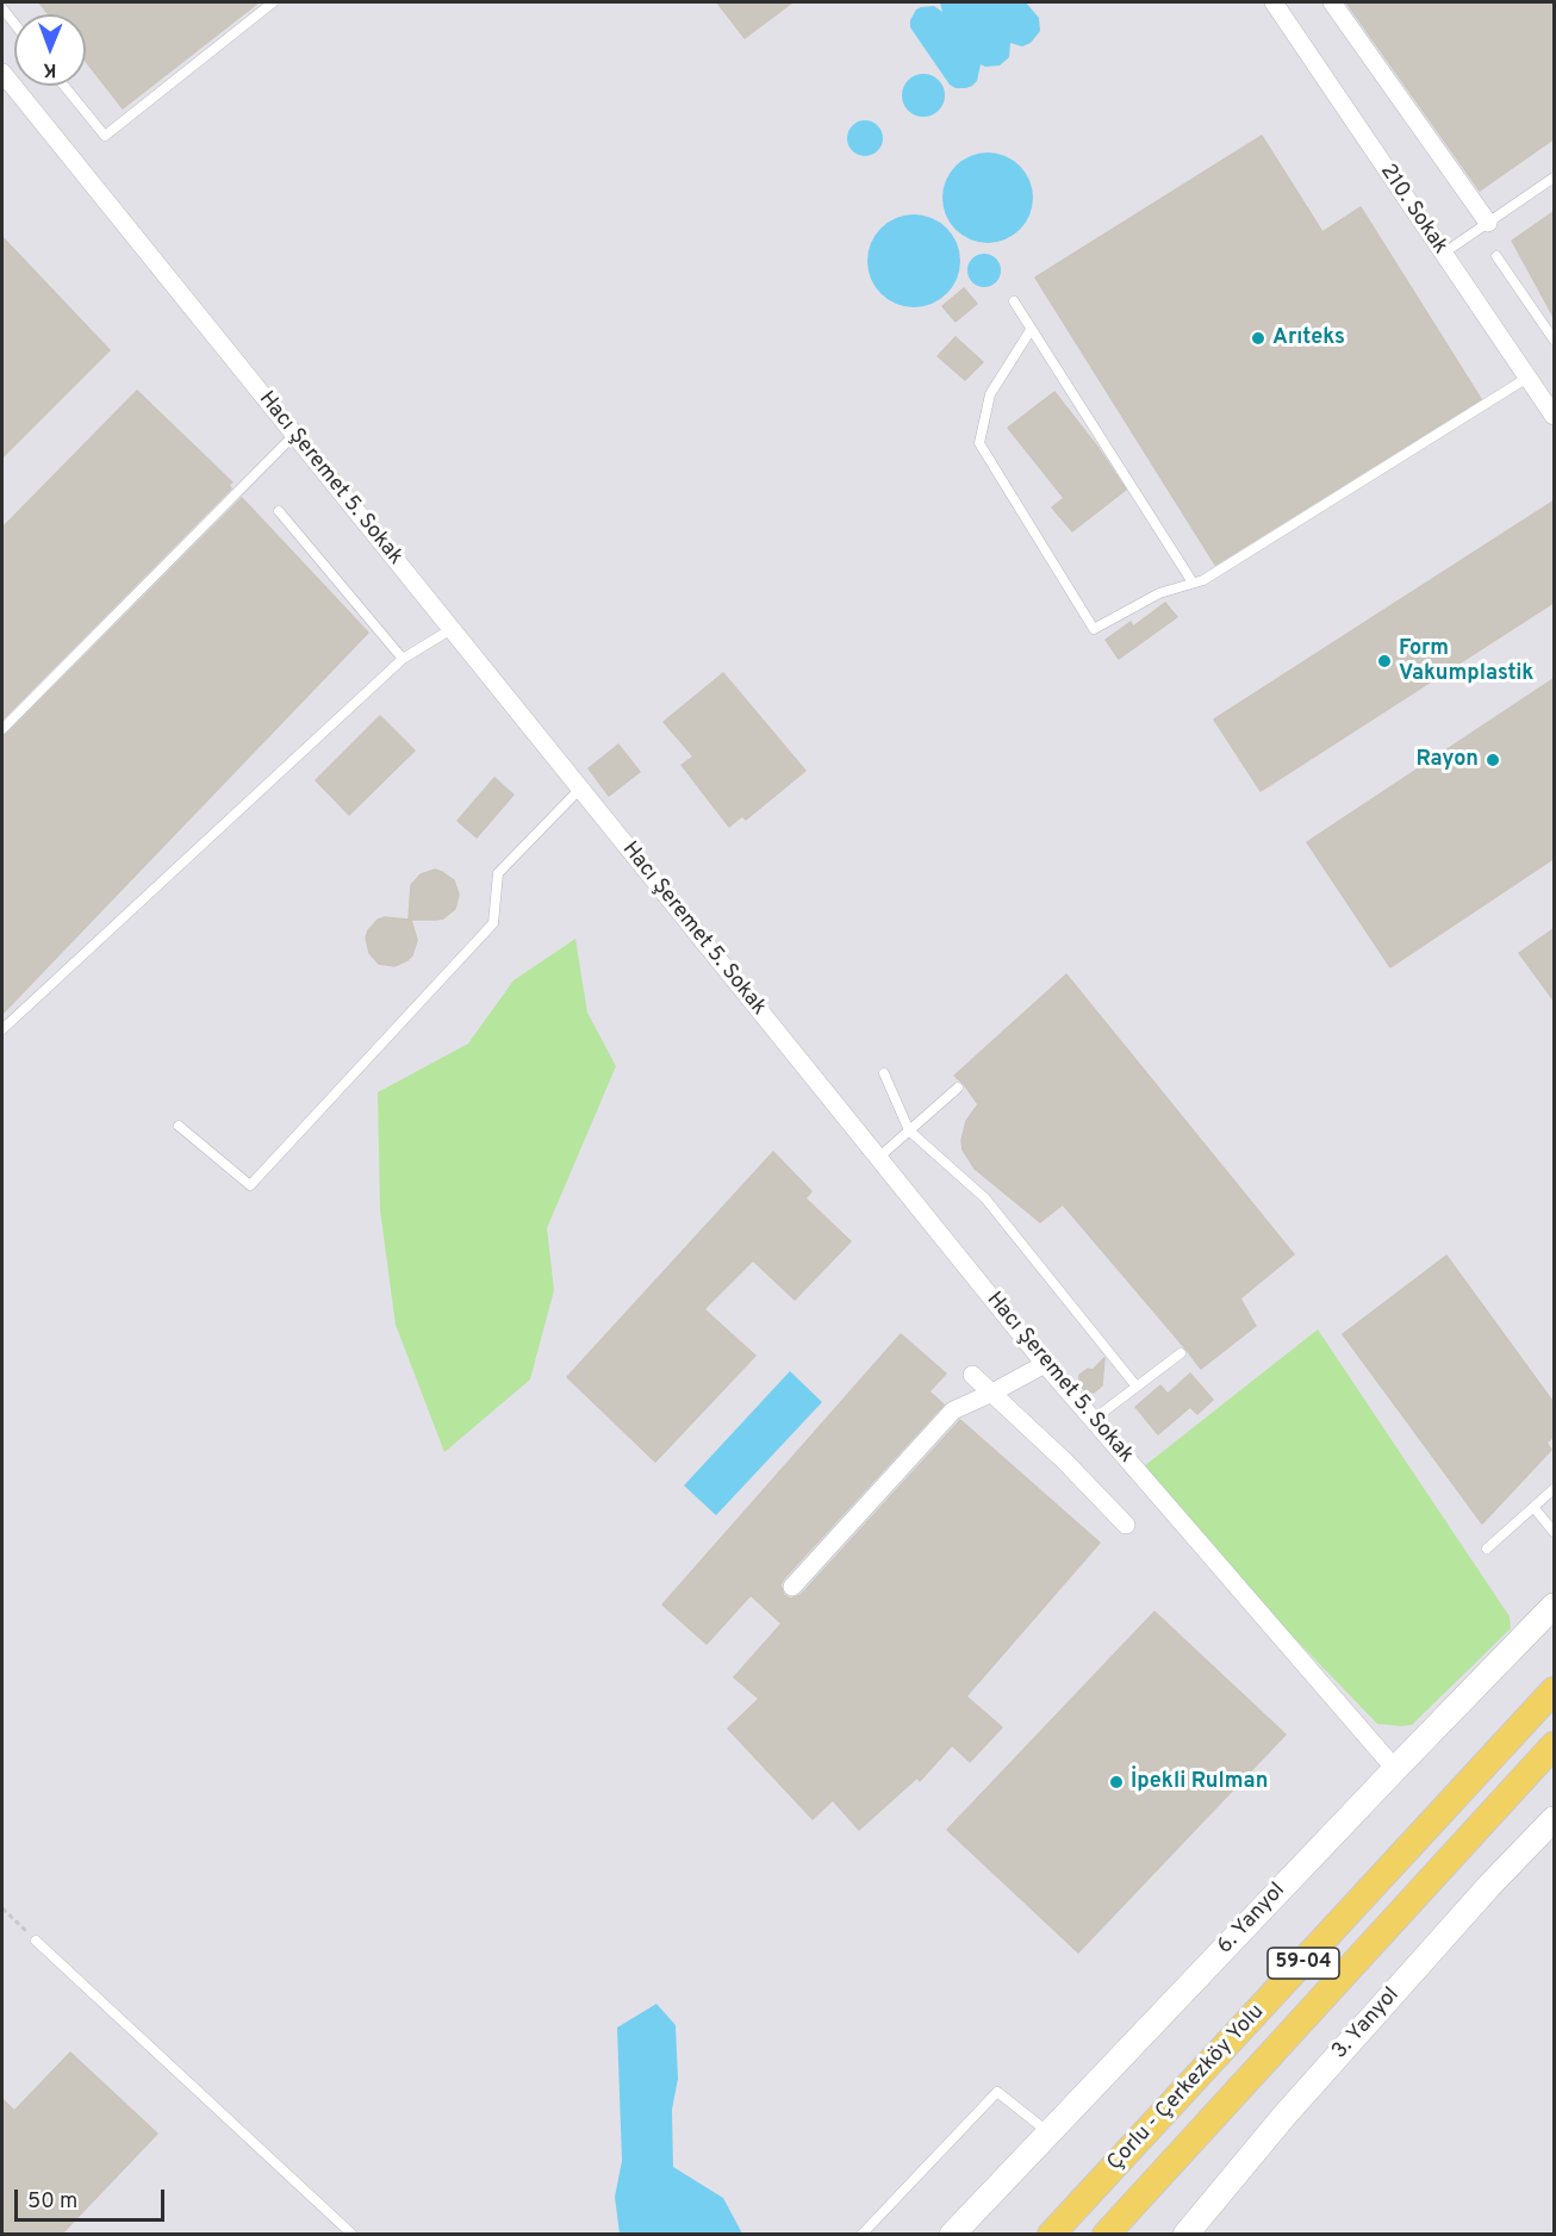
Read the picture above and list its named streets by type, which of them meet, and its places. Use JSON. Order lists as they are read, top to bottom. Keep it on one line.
{"streets":{"main road":["6. Yanyol","59-04","3. Yanyol","Çorlu - Çerkezköy Yolu"],"street":["210. Sokak","Hacı Şeremet 5. Sokak"]},"crossings":[["Hacı Şeremet 5. Sokak","6. Yanyol"]],"places":["Arıteks","Form Vakumplastik","Rayon","İpekli Rulman"],"scale_bar":"50 m","north":"bottom"}
